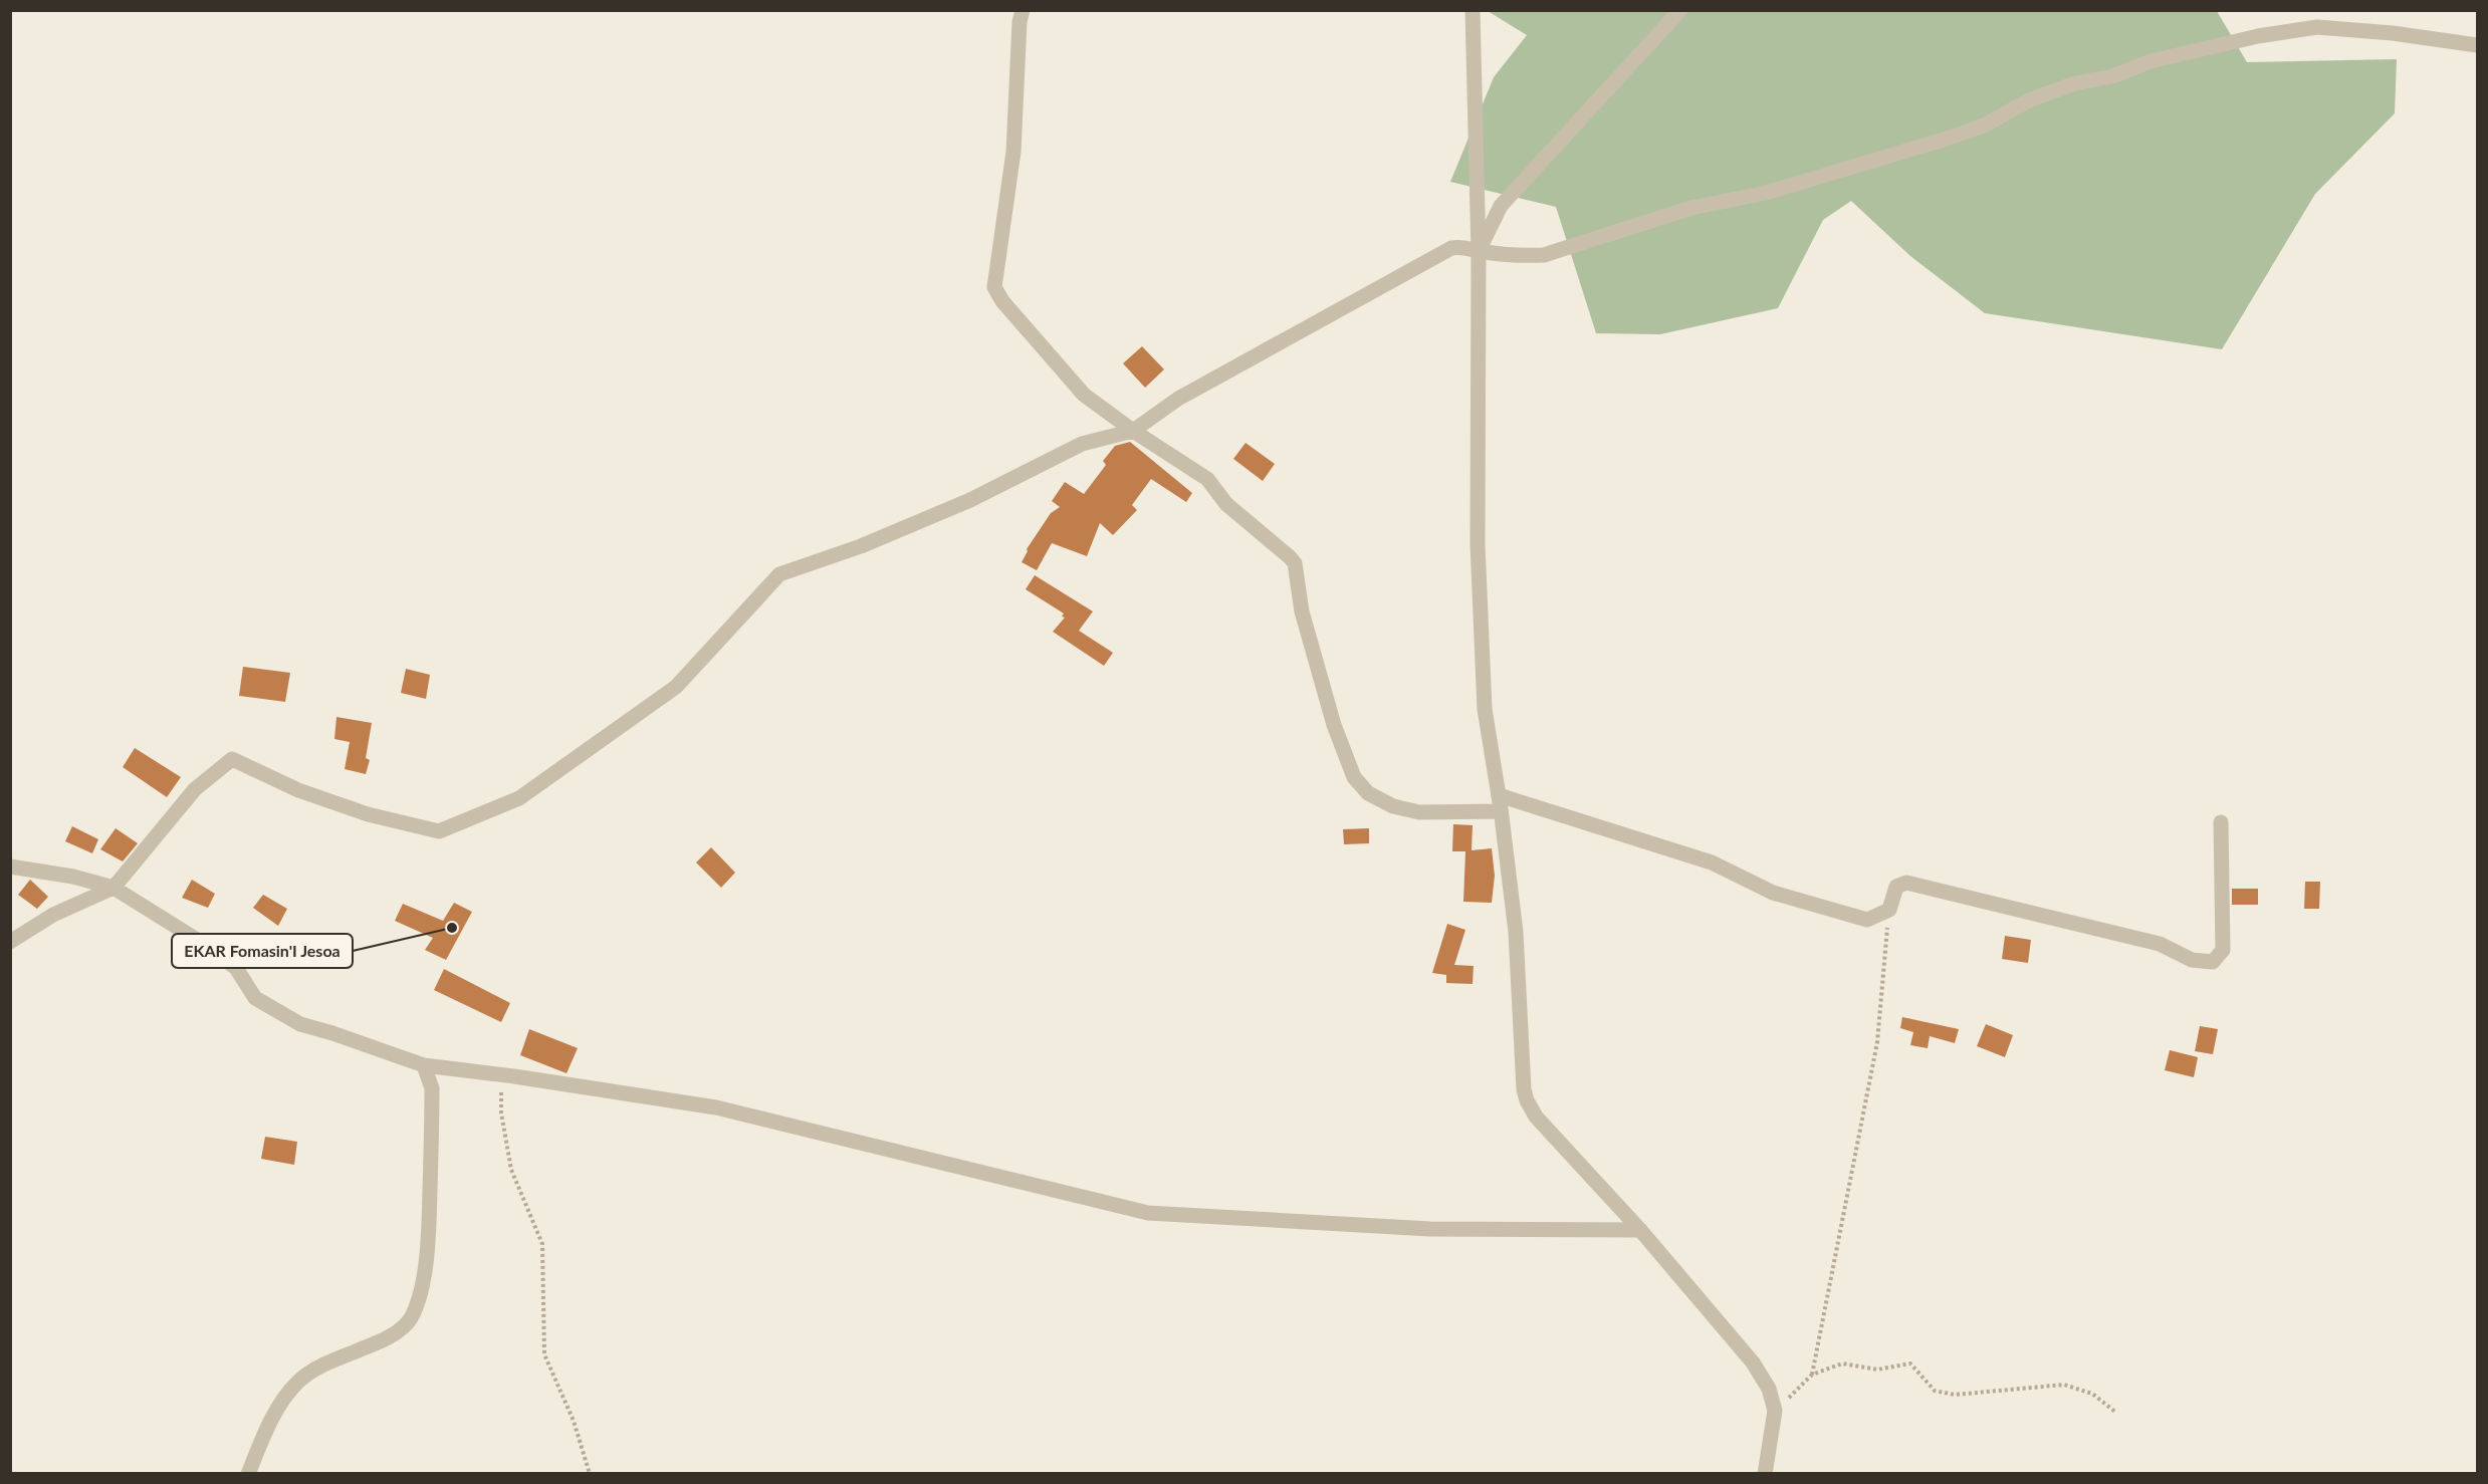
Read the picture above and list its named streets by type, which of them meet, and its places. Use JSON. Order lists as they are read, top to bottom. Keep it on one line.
{"places":["EKAR Fomasin'I Jesoa"]}
